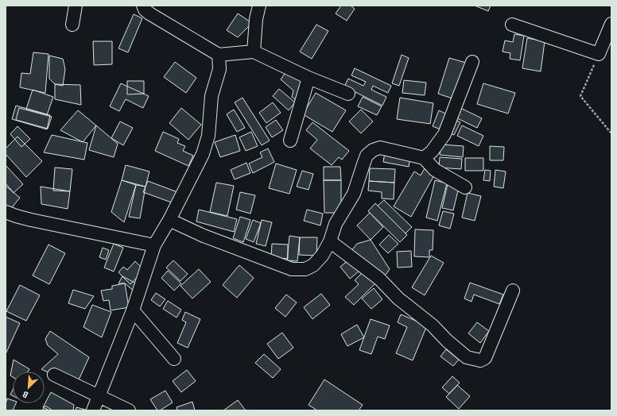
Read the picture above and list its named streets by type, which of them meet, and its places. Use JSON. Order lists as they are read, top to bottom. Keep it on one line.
{"north":"bottom left"}
